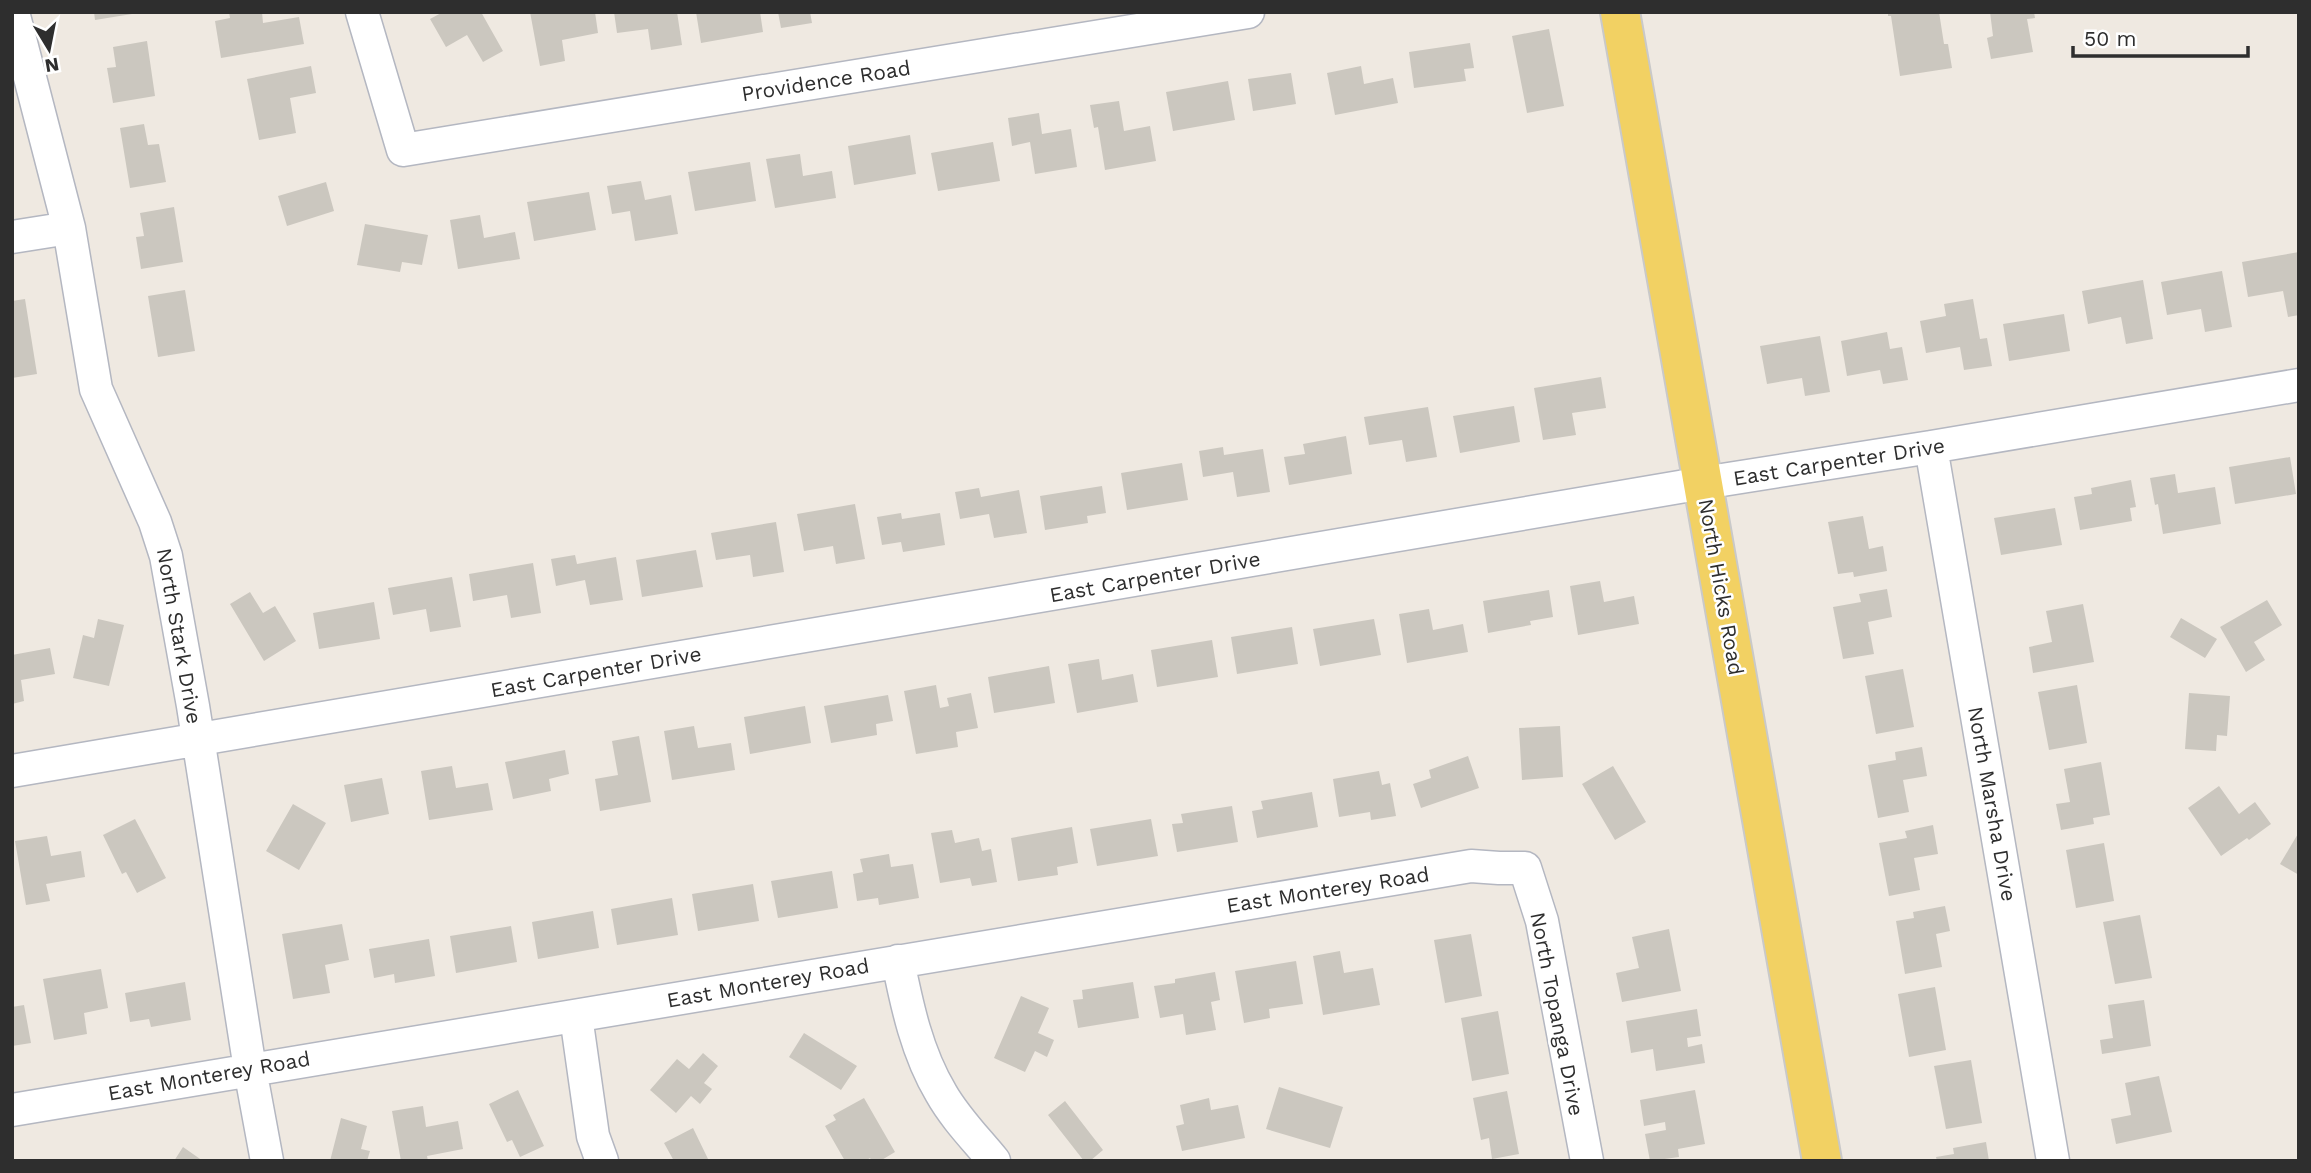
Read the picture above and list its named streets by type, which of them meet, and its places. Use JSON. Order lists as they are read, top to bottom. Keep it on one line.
{"streets":{"main road":["North Hicks Road"],"street":["Providence Road","East Carpenter Drive","North Stark Drive","North Marsha Drive","East Monterey Road","North Topanga Drive"]},"crossings":[["East Carpenter Drive","North Hicks Road"],["East Carpenter Drive","North Stark Drive"],["East Carpenter Drive","North Marsha Drive"],["North Stark Drive","East Monterey Road"],["East Monterey Road","North Topanga Drive"]],"scale_bar":"50 m","north":"bottom"}
